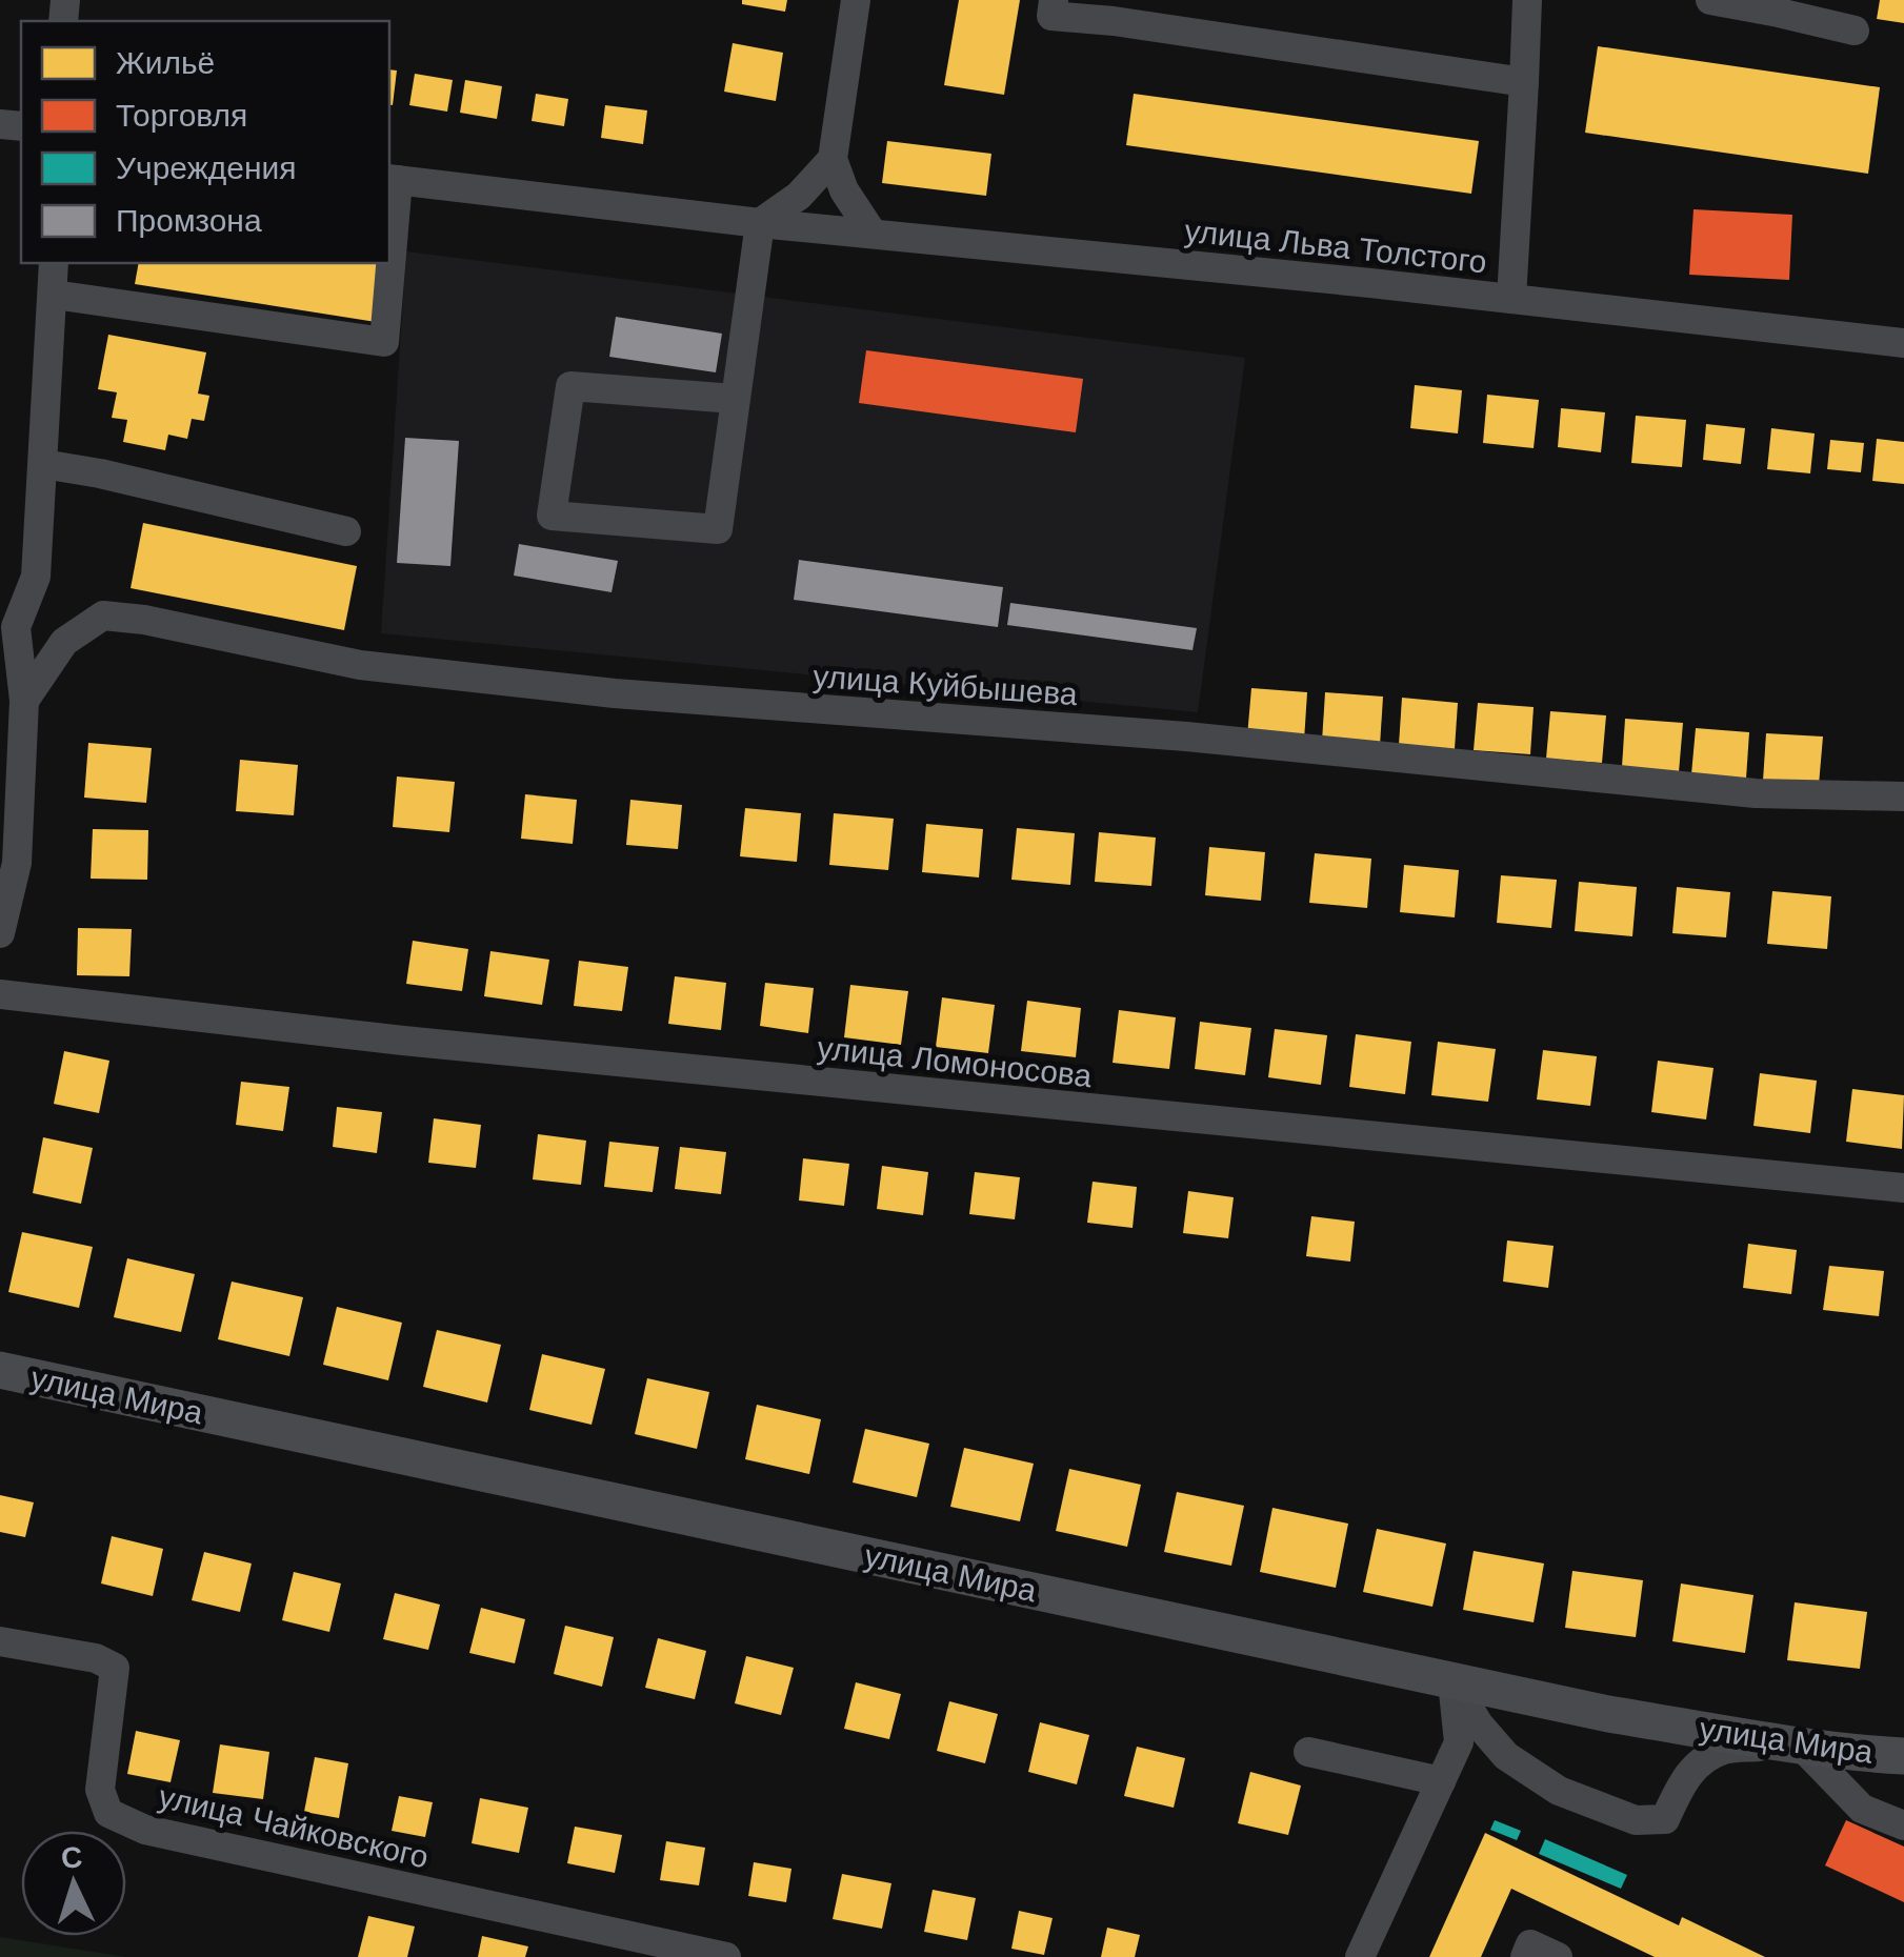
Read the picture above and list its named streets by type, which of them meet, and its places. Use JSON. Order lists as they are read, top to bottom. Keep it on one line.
{"streets":{"main road":["улица Мира"],"street":["улица Льва Толстого","улица Куйбышева","улица Ломоносова","улица Чайковского"]},"legend":["Жильё","Торговля","Учреждения","Промзона"],"north":"top"}
